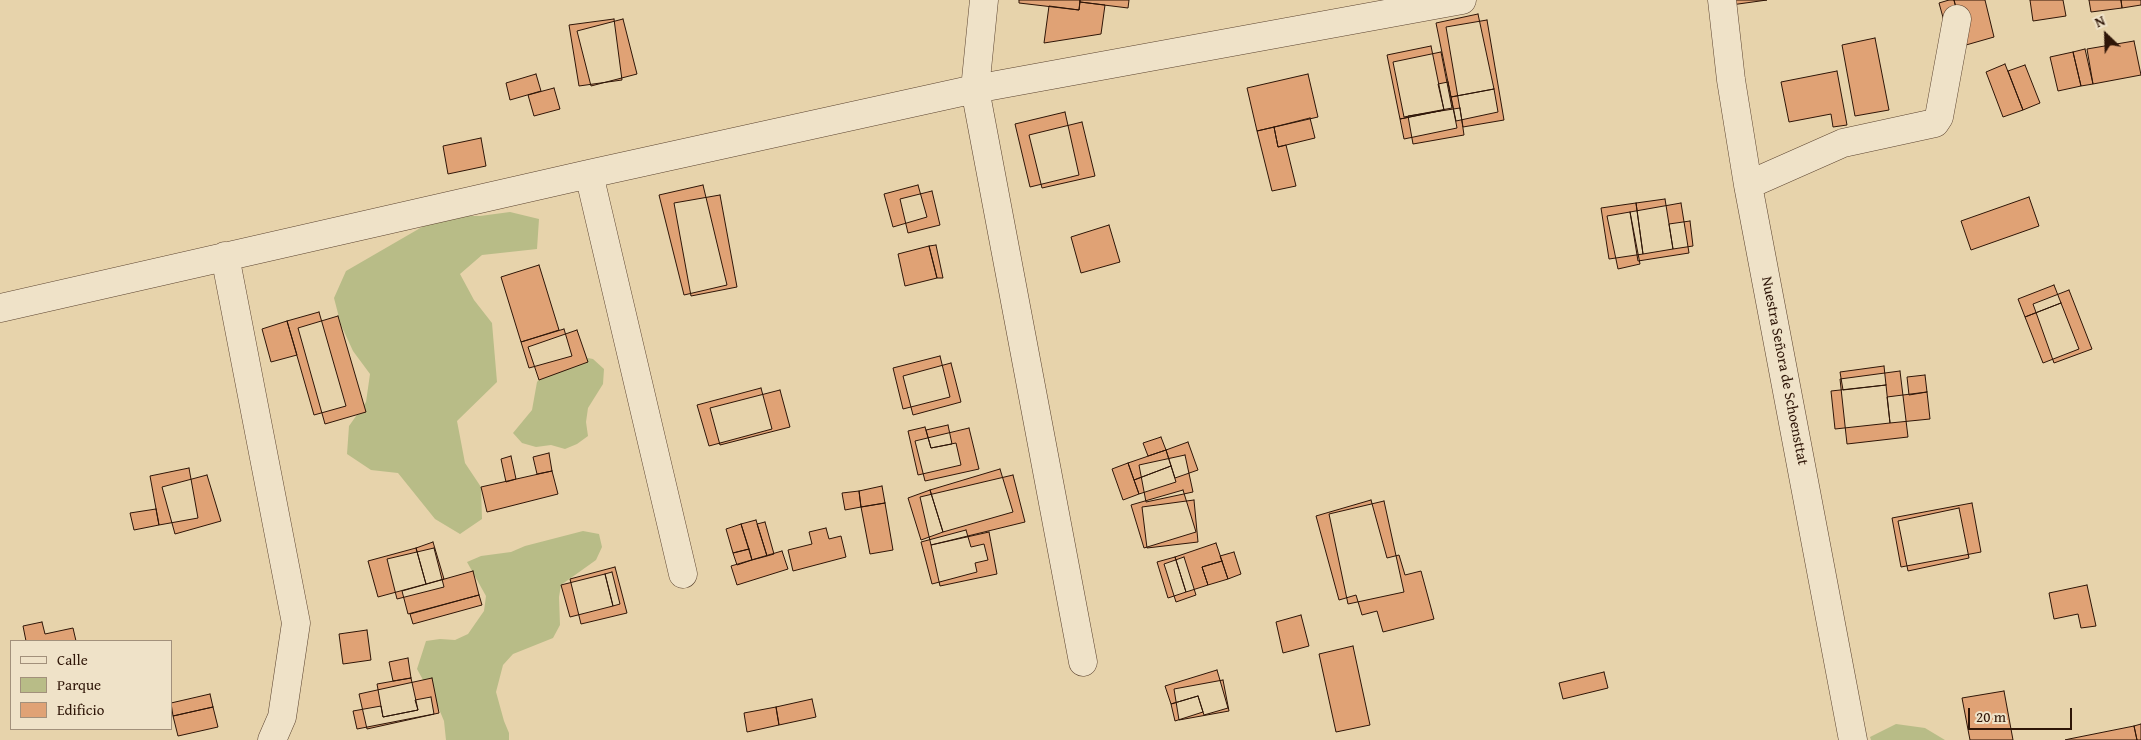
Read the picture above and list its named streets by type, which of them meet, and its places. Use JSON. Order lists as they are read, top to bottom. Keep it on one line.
{"streets":{"street":["Nuestra Señora de Schoensttat"]},"legend":["Calle","Parque","Edificio"],"scale_bar":"20 m","north":"top left"}
